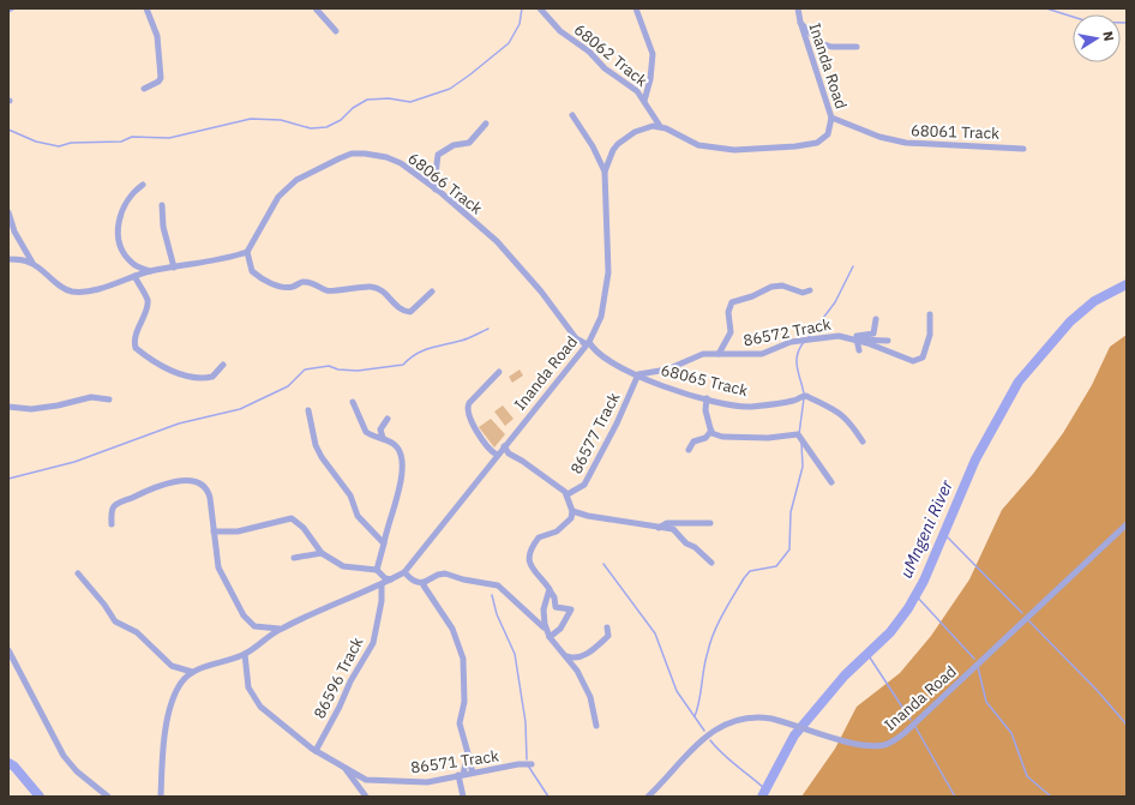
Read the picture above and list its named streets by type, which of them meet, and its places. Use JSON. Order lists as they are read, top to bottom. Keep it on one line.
{"streets":{"street":["68062 Track","Inanda Road","68061 Track","68066 Track","86572 Track","68065 Track","86577 Track","86596 Track","86571 Track"]},"crossings":[["68062 Track","Inanda Road"],["Inanda Road","68061 Track"],["Inanda Road","68066 Track"],["Inanda Road","68065 Track"],["Inanda Road","86596 Track"],["Inanda Road","86571 Track"],["68066 Track","68065 Track"],["86572 Track","68065 Track"],["86572 Track","86577 Track"],["68065 Track","86577 Track"],["86596 Track","86571 Track"]],"water":["uMngeni River"],"north":"right"}
